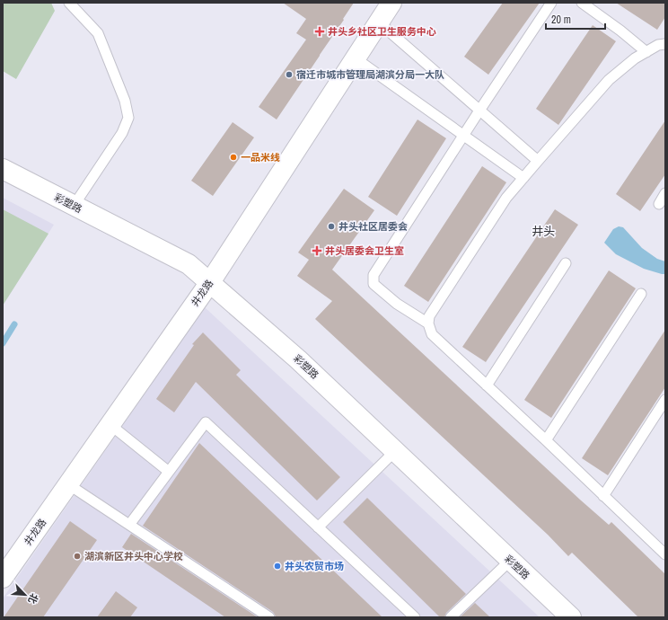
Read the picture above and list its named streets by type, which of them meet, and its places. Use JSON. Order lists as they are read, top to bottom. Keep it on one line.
{"streets":{"street":["彩塑路","井龙路"]},"crossings":[["彩塑路","井龙路"]],"districts":["井头"],"places":{"health":["井头乡社区卫生服务中心","井头居委会卫生室"],"other":["宿迁市城市管理局湖滨分局一大队","一品米线","井头社区居委会","湖滨新区井头中心学校","井头农贸市场"]},"scale_bar":"20 m","north":"bottom right"}
